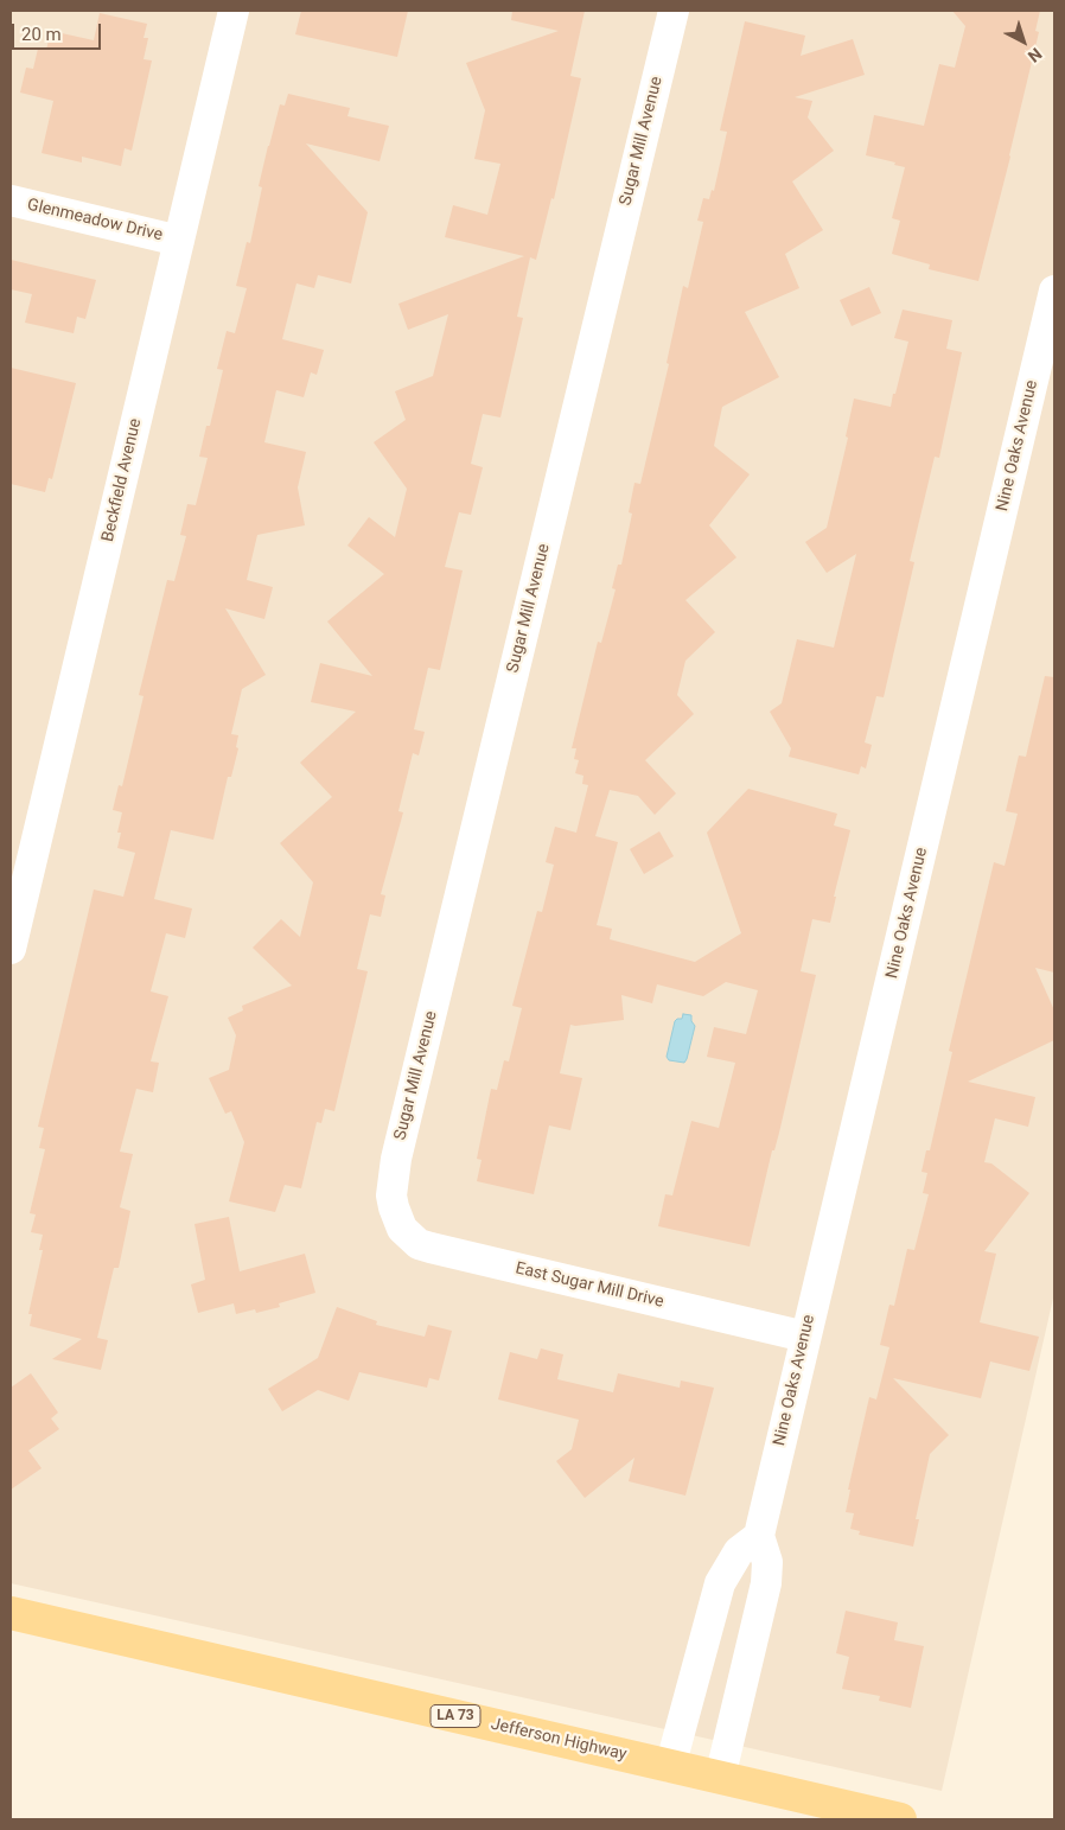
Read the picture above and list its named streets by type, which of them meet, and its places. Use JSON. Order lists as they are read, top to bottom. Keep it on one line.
{"streets":{"main road":["LA 73","Jefferson Highway"],"street":["Sugar Mill Avenue","Glenmeadow Drive","Nine Oaks Avenue","Beckfield Avenue","East Sugar Mill Drive"]},"crossings":[["Sugar Mill Avenue","East Sugar Mill Drive"],["Glenmeadow Drive","Beckfield Avenue"],["Nine Oaks Avenue","East Sugar Mill Drive"],["Nine Oaks Avenue","Jefferson Highway"]],"scale_bar":"20 m","north":"bottom right"}
